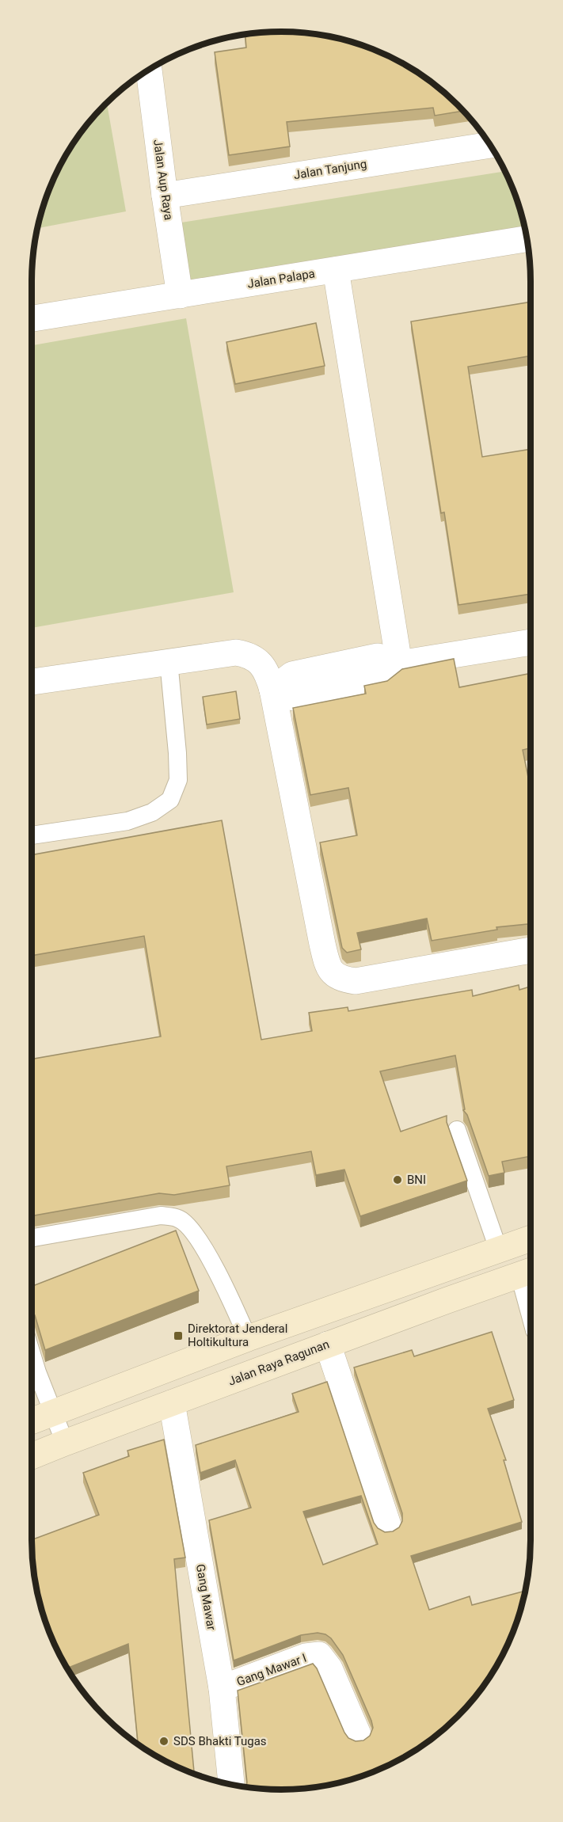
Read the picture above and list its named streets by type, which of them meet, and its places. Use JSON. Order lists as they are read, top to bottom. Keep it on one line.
{"streets":{"main road":["Jalan Raya Ragunan"],"street":["Jalan Tanjung","Jalan Aup Raya","Jalan Palapa","Gang Mawar","Gang Mawar I"]},"crossings":[["Jalan Tanjung","Jalan Aup Raya"],["Jalan Aup Raya","Jalan Palapa"],["Jalan Raya Ragunan","Gang Mawar"],["Gang Mawar","Gang Mawar I"]],"places":{"other":["BNI","SDS Bhakti Tugas"],"transit":["Direktorat Jenderal Holtikultura"]}}
